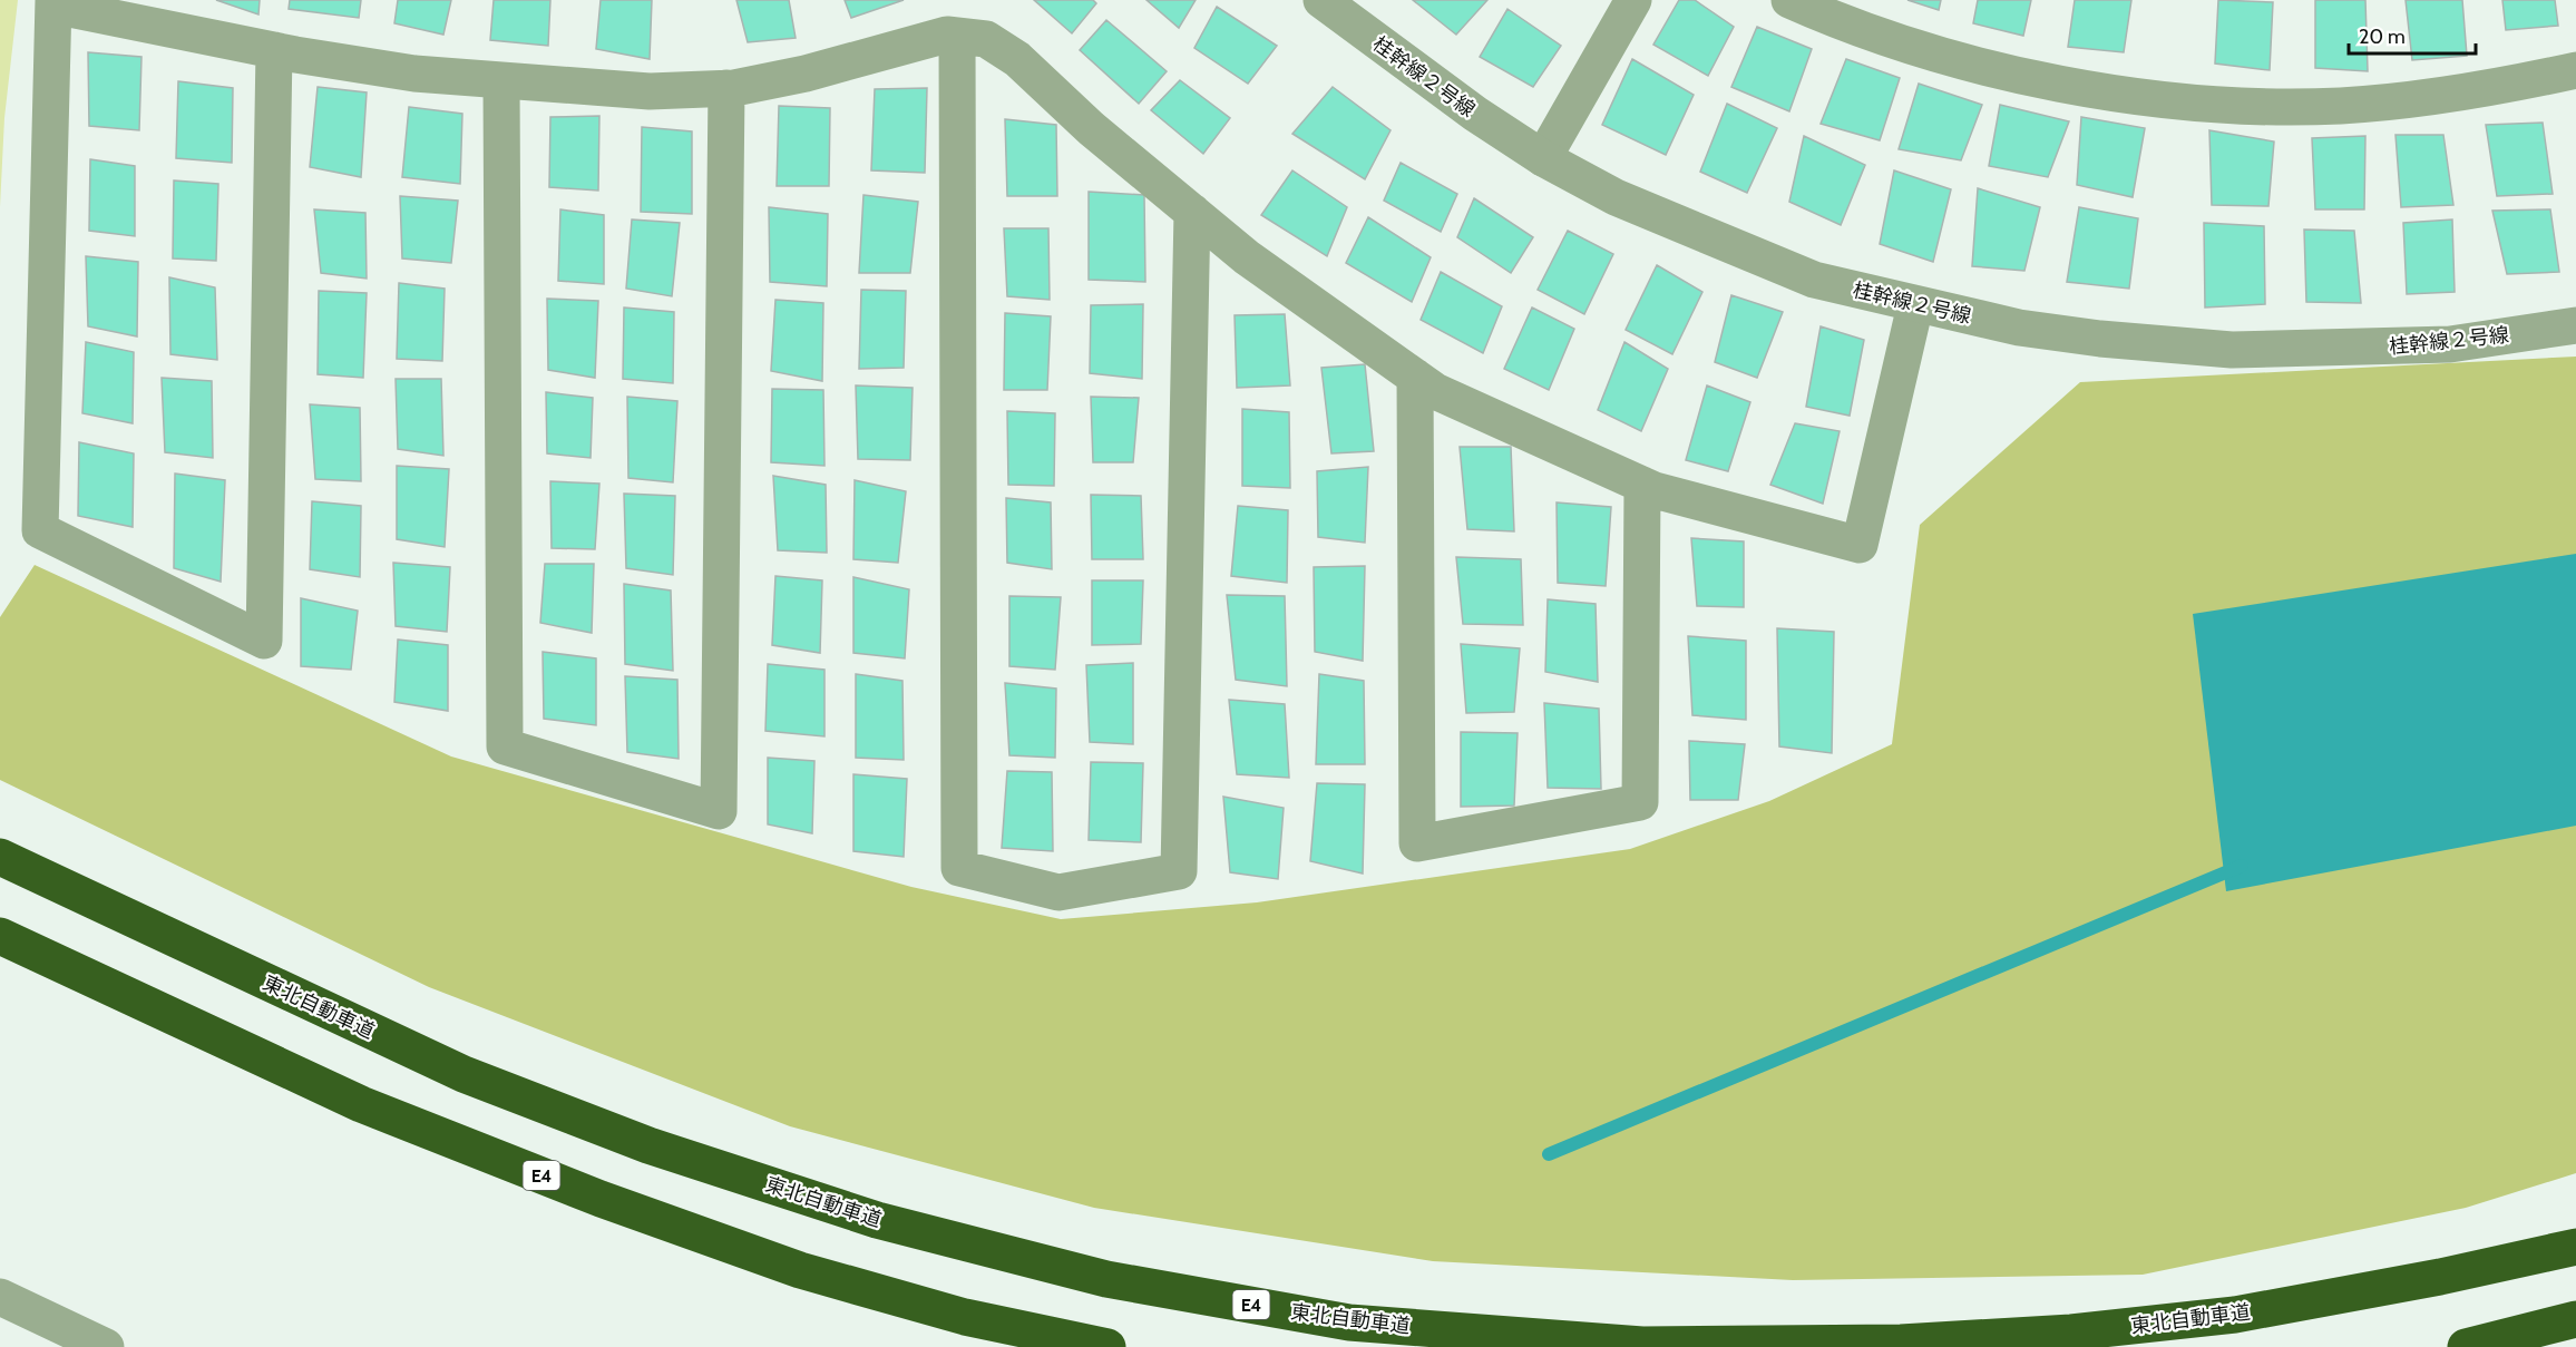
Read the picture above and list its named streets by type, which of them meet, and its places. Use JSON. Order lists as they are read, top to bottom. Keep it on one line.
{"streets":{"highway":["東北自動車道","E4"],"street":["桂幹線２号線"]},"scale_bar":"20 m"}
